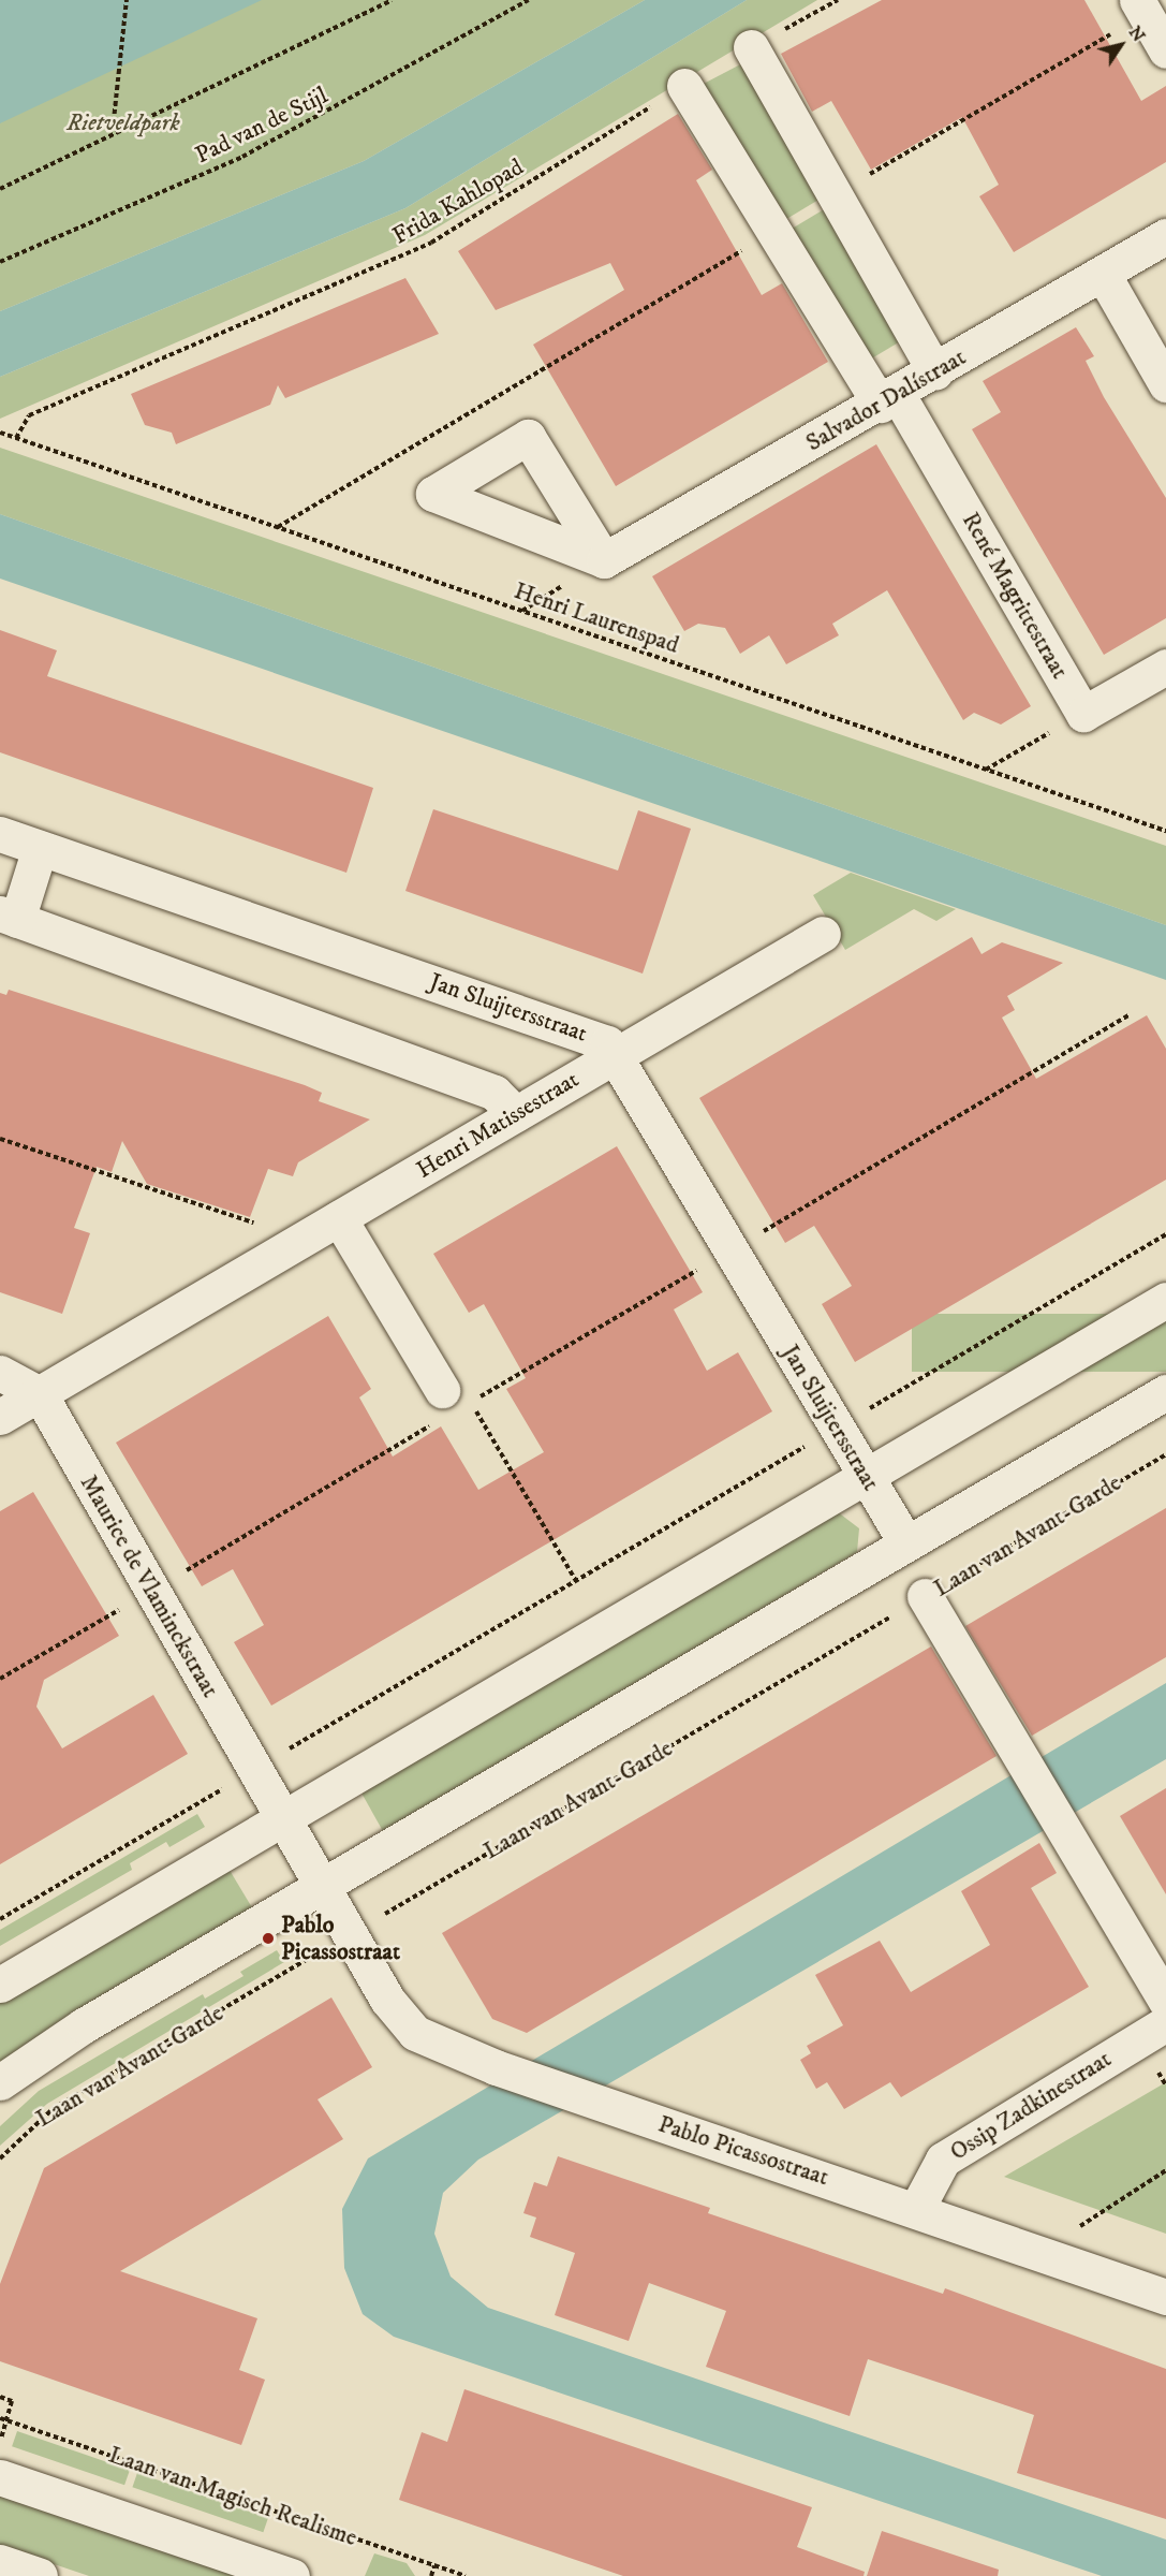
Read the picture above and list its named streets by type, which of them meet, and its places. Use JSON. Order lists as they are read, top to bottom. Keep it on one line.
{"streets":{"street":["Salvador Dalístraat","René Magrittestraat","Jan Sluijtersstraat","Henri Matissestraat","Maurice de Vlaminckstraat","Ossip Zadkinestraat","Pablo Picassostraat"],"path":["Pad van de Stijl","Frida Kahlopad","Henri Laurenspad","Laan van Avant-Garde","Laan van Magisch Realisme"]},"crossings":[["Frida Kahlopad","René Magrittestraat"],["Frida Kahlopad","Henri Laurenspad"],["Salvador Dalístraat","René Magrittestraat"],["Jan Sluijtersstraat","Henri Matissestraat"],["Henri Matissestraat","Maurice de Vlaminckstraat"],["Laan van Avant-Garde","Pablo Picassostraat"],["Ossip Zadkinestraat","Pablo Picassostraat"]],"parks":["Rietveldpark"],"places":["Pablo Picassostraat"],"north":"top right"}
